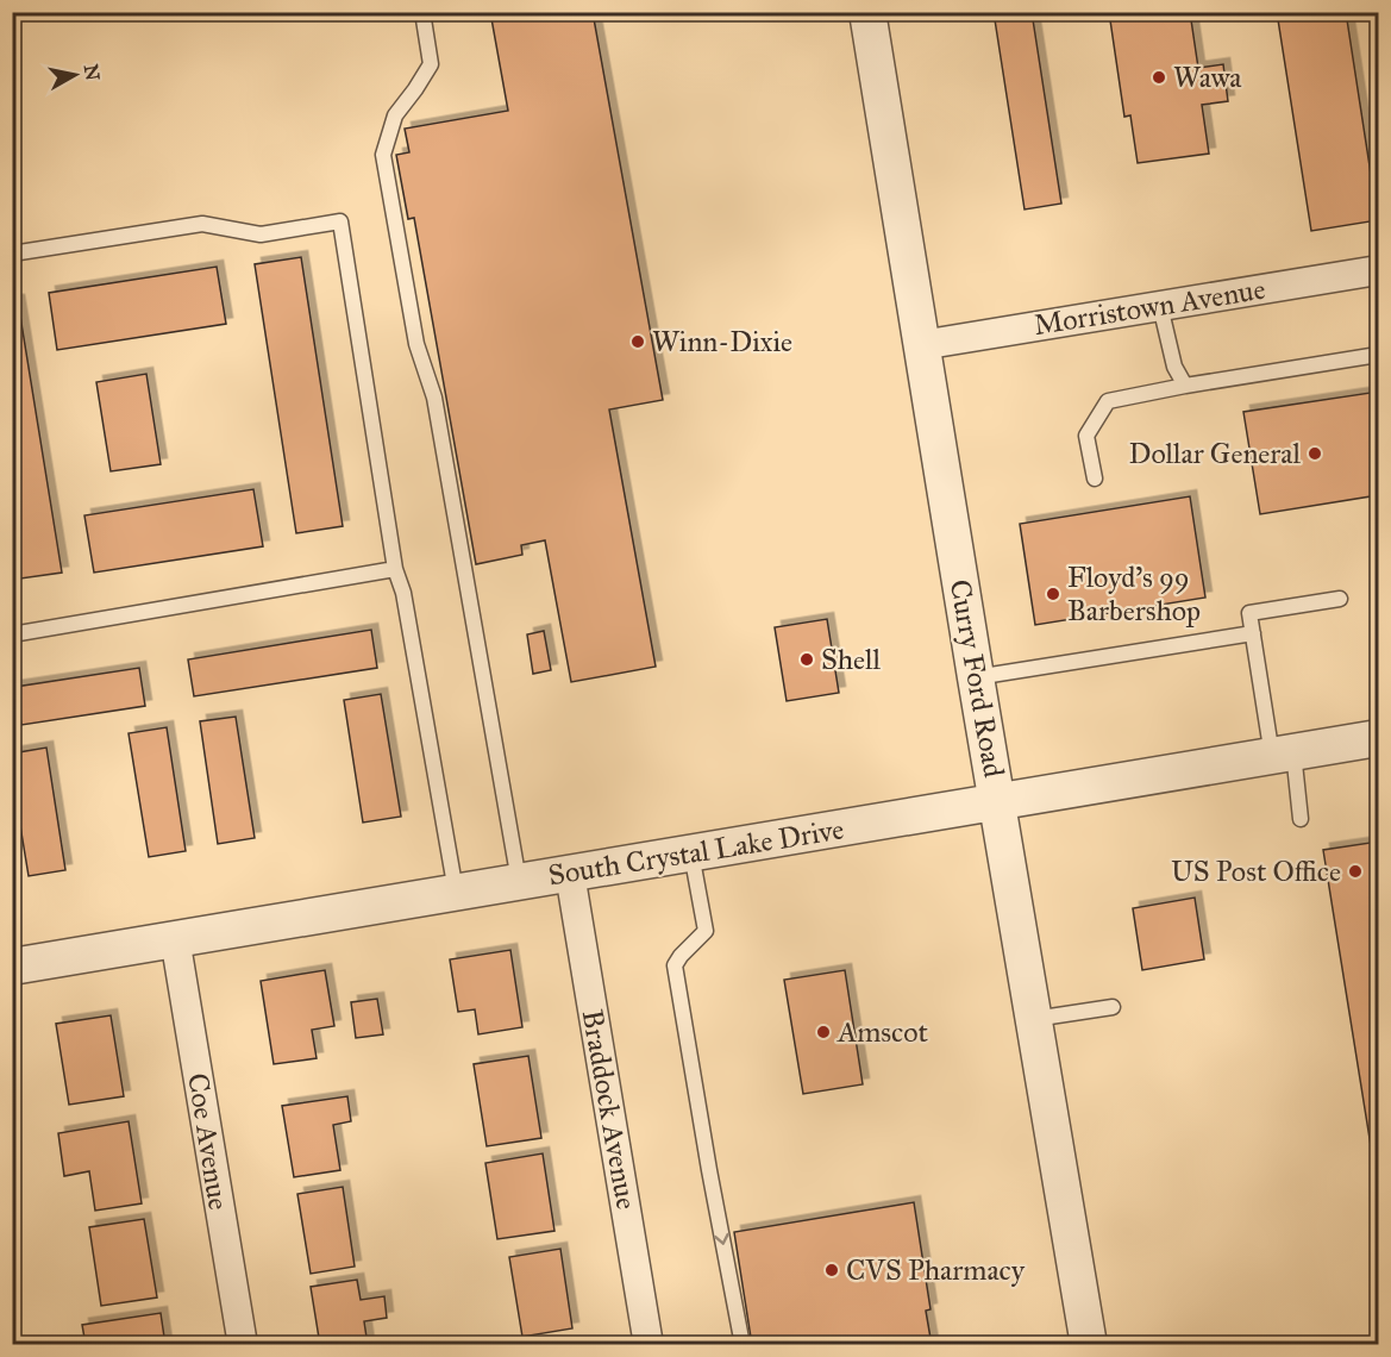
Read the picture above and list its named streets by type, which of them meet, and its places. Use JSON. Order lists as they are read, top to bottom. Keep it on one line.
{"streets":{"street":["Morristown Avenue","Curry Ford Road","South Crystal Lake Drive","Braddock Avenue","Coe Avenue"]},"crossings":[["Morristown Avenue","Curry Ford Road"],["Curry Ford Road","South Crystal Lake Drive"],["South Crystal Lake Drive","Braddock Avenue"],["South Crystal Lake Drive","Coe Avenue"]],"places":["Wawa","Winn-Dixie","Dollar General","Floyd's 99 Barbershop","Shell","US Post Office","Amscot","CVS Pharmacy"],"north":"right"}
